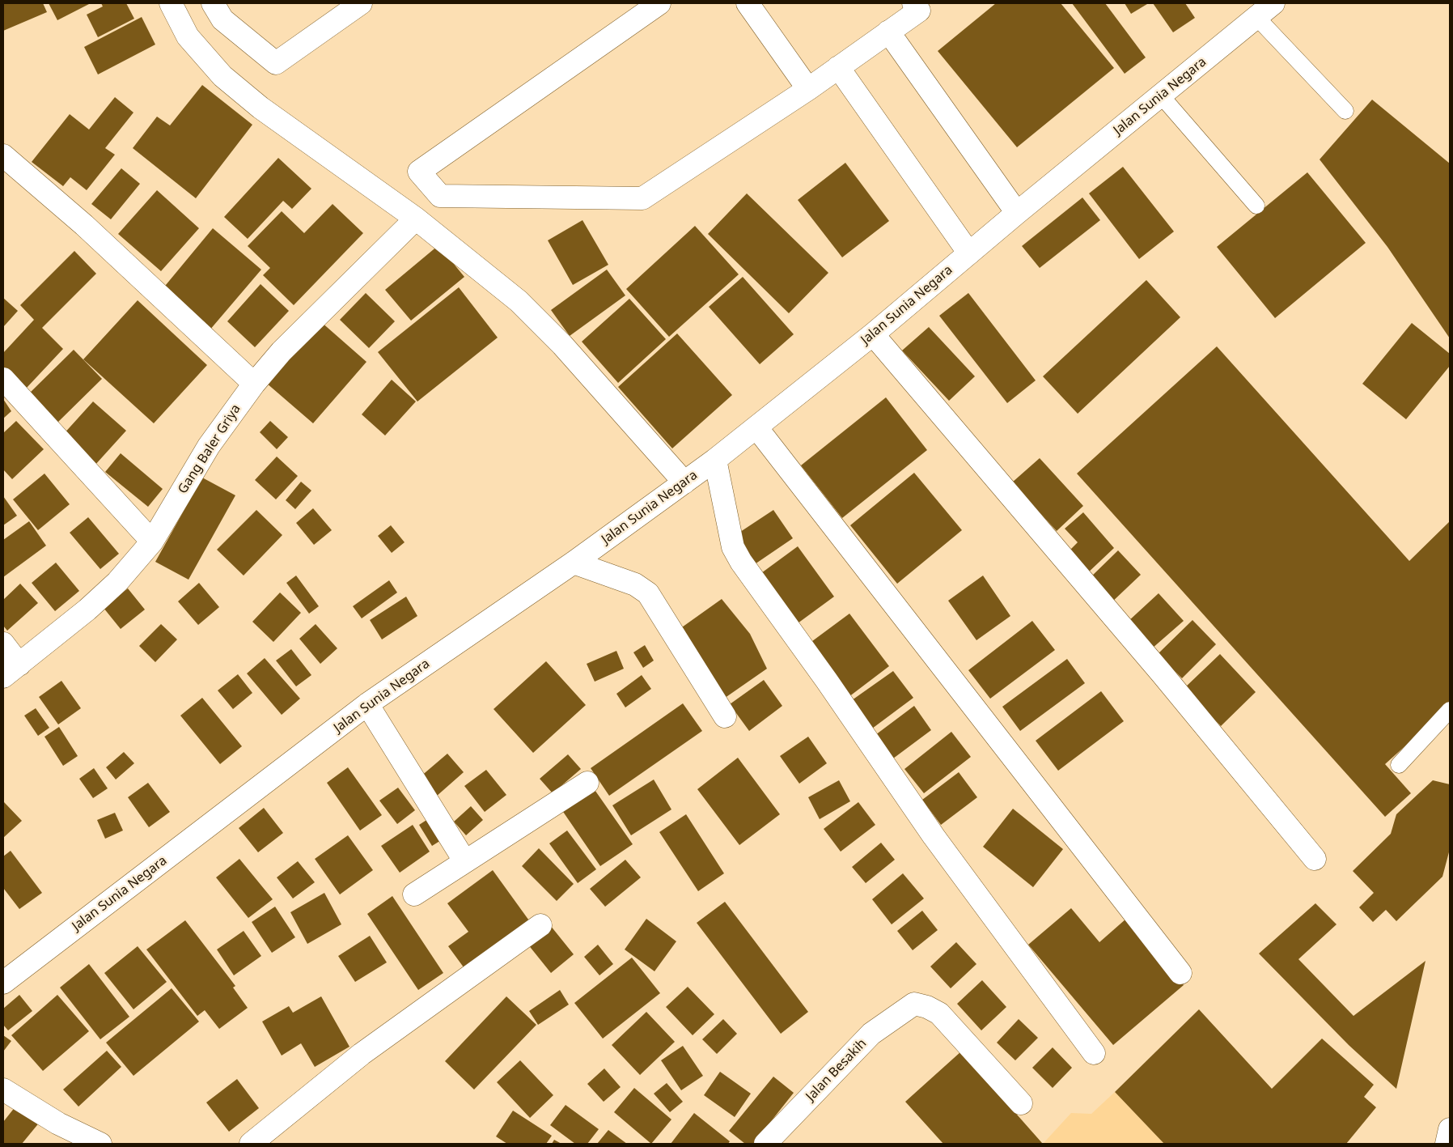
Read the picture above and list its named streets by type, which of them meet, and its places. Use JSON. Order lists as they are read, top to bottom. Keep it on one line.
{"streets":{"main road":["Jalan Sunia Negara","Gang Baler Griya","Jalan Besakih"]}}
